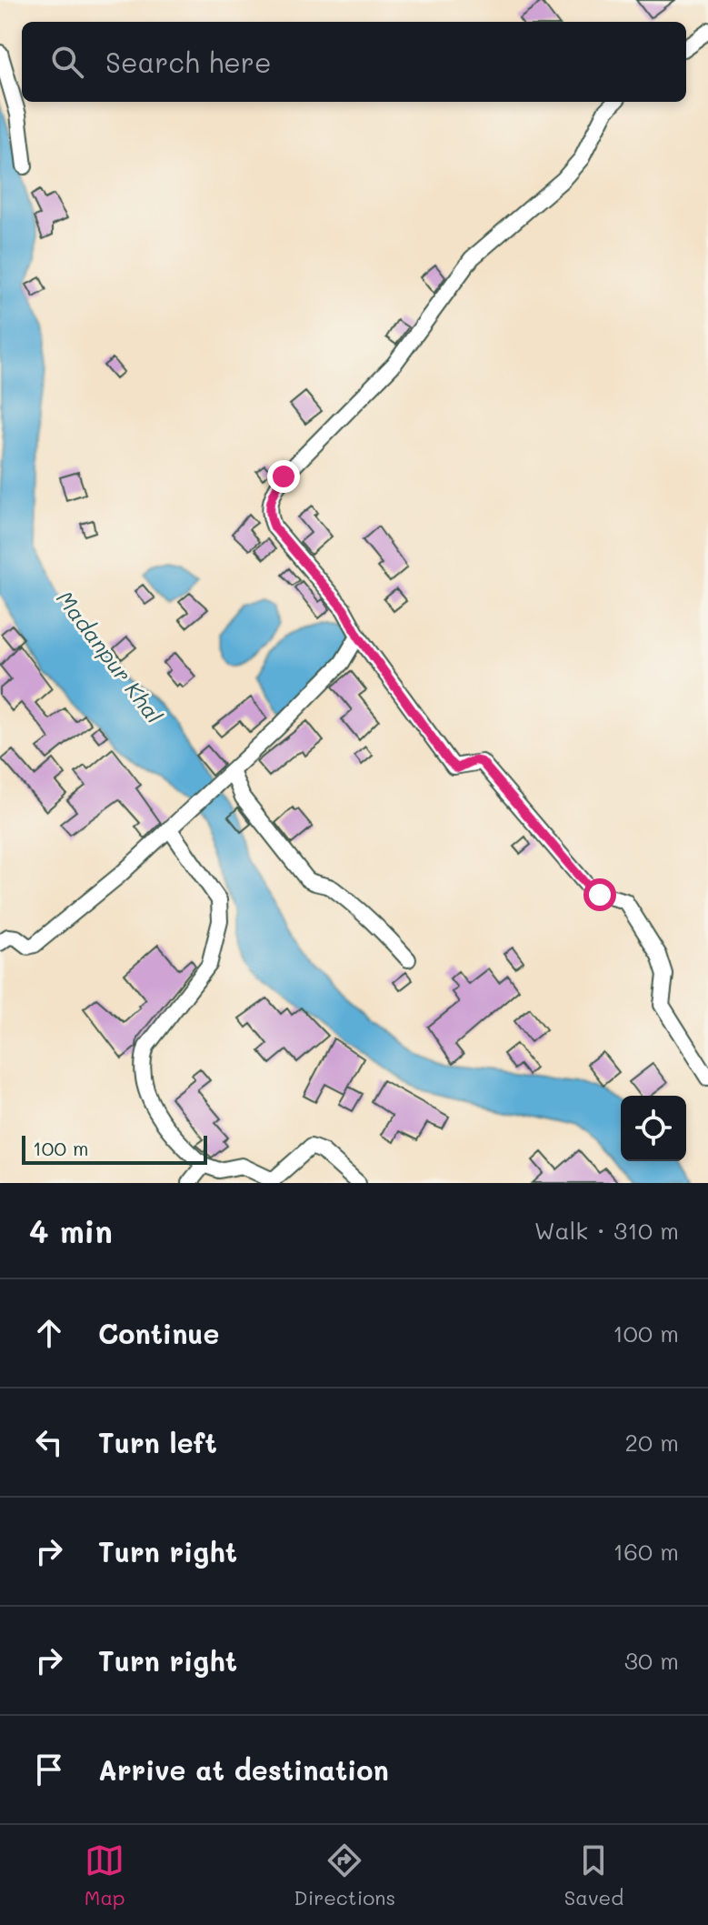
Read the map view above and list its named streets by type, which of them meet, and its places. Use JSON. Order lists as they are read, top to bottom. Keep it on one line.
{"water":["Madanpur Khal"],"scale_bar":"100 m","page":{"search":"Search here","scale":"100 m","heading":["4 min","Walk · 310 m"],"list":[["Continue","100 m"],["Turn left","20 m"],["Turn right","160 m"],["Turn right","30 m"],"Arrive at destination"],"nav":["Map","Directions","Saved"]}}
